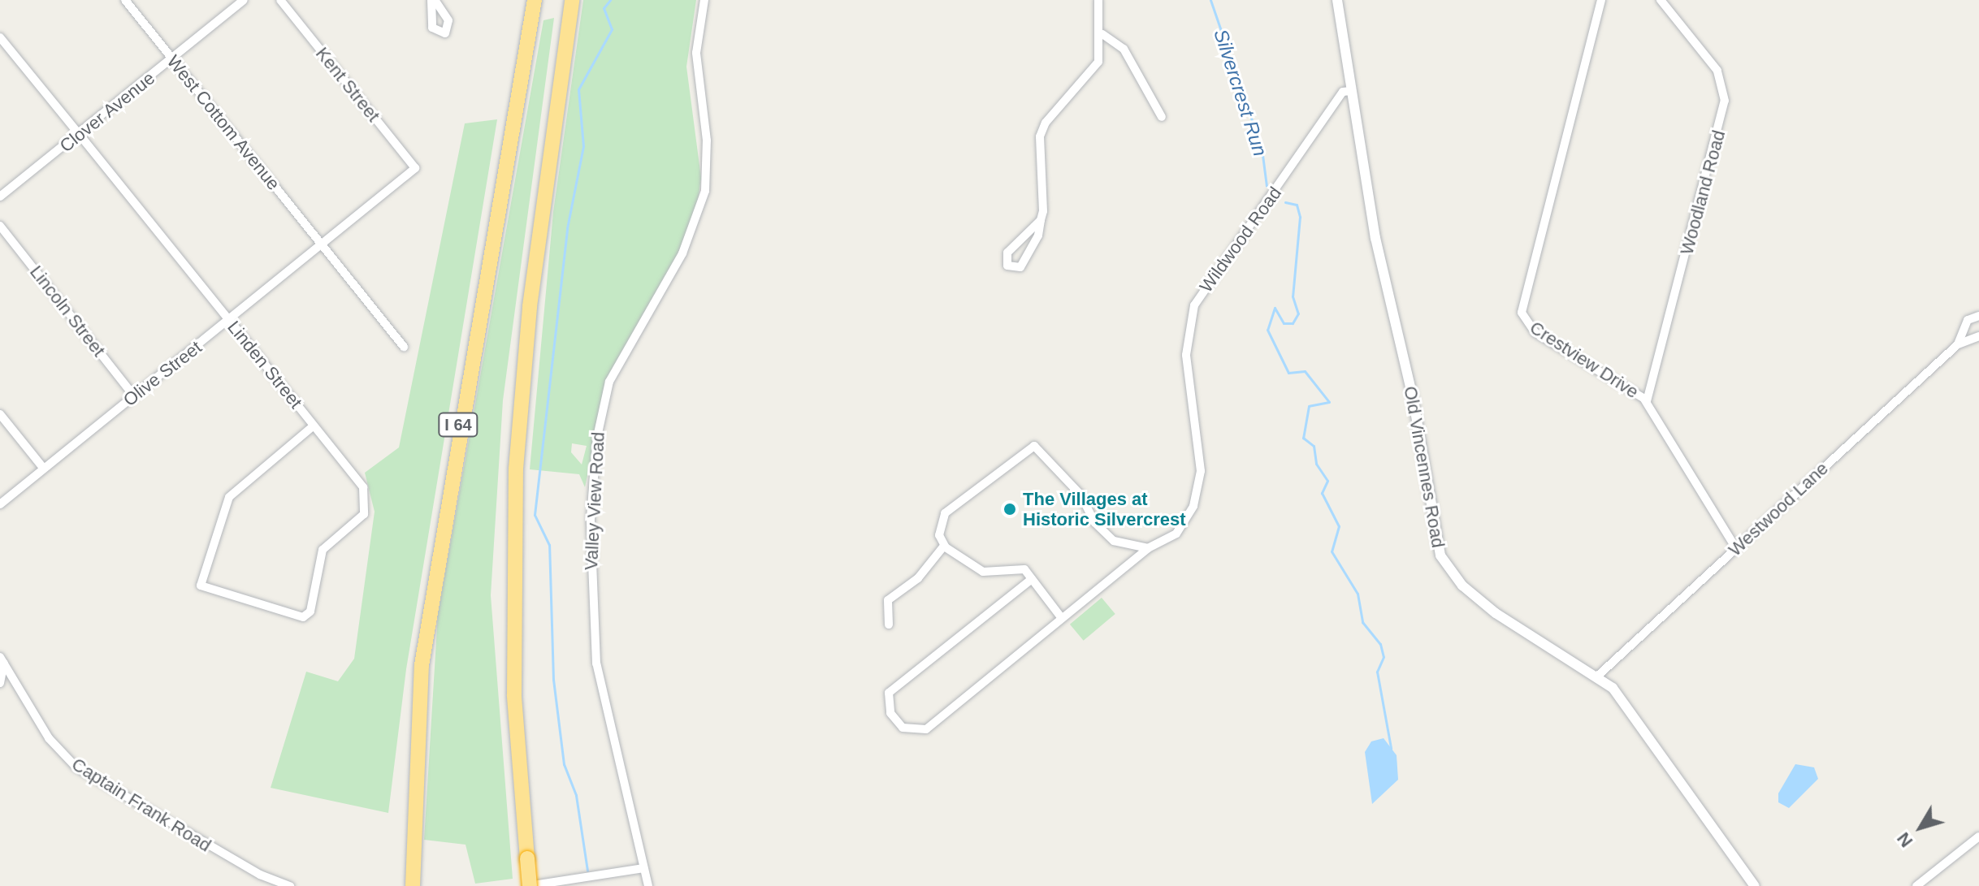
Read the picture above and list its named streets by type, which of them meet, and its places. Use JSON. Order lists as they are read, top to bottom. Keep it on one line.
{"streets":{"highway":["I 64"],"street":["Kent Street","Clover Avenue","West Cottom Avenue","Woodland Road","Wildwood Road","Lincoln Street","Crestview Drive","Linden Street","Olive Street","Old Vincennes Road","Valley View Road","Westwood Lane","Captain Frank Road"]},"crossings":[["Kent Street","Olive Street"],["Clover Avenue","West Cottom Avenue"],["Clover Avenue","Linden Street"],["West Cottom Avenue","Olive Street"],["Woodland Road","Crestview Drive"],["Wildwood Road","Old Vincennes Road"],["Lincoln Street","Olive Street"],["Crestview Drive","Westwood Lane"],["Linden Street","Olive Street"],["Old Vincennes Road","Westwood Lane"]],"water":["Silvercrest Run"],"places":["The Villages at Historic Silvercrest"],"north":"bottom left"}
